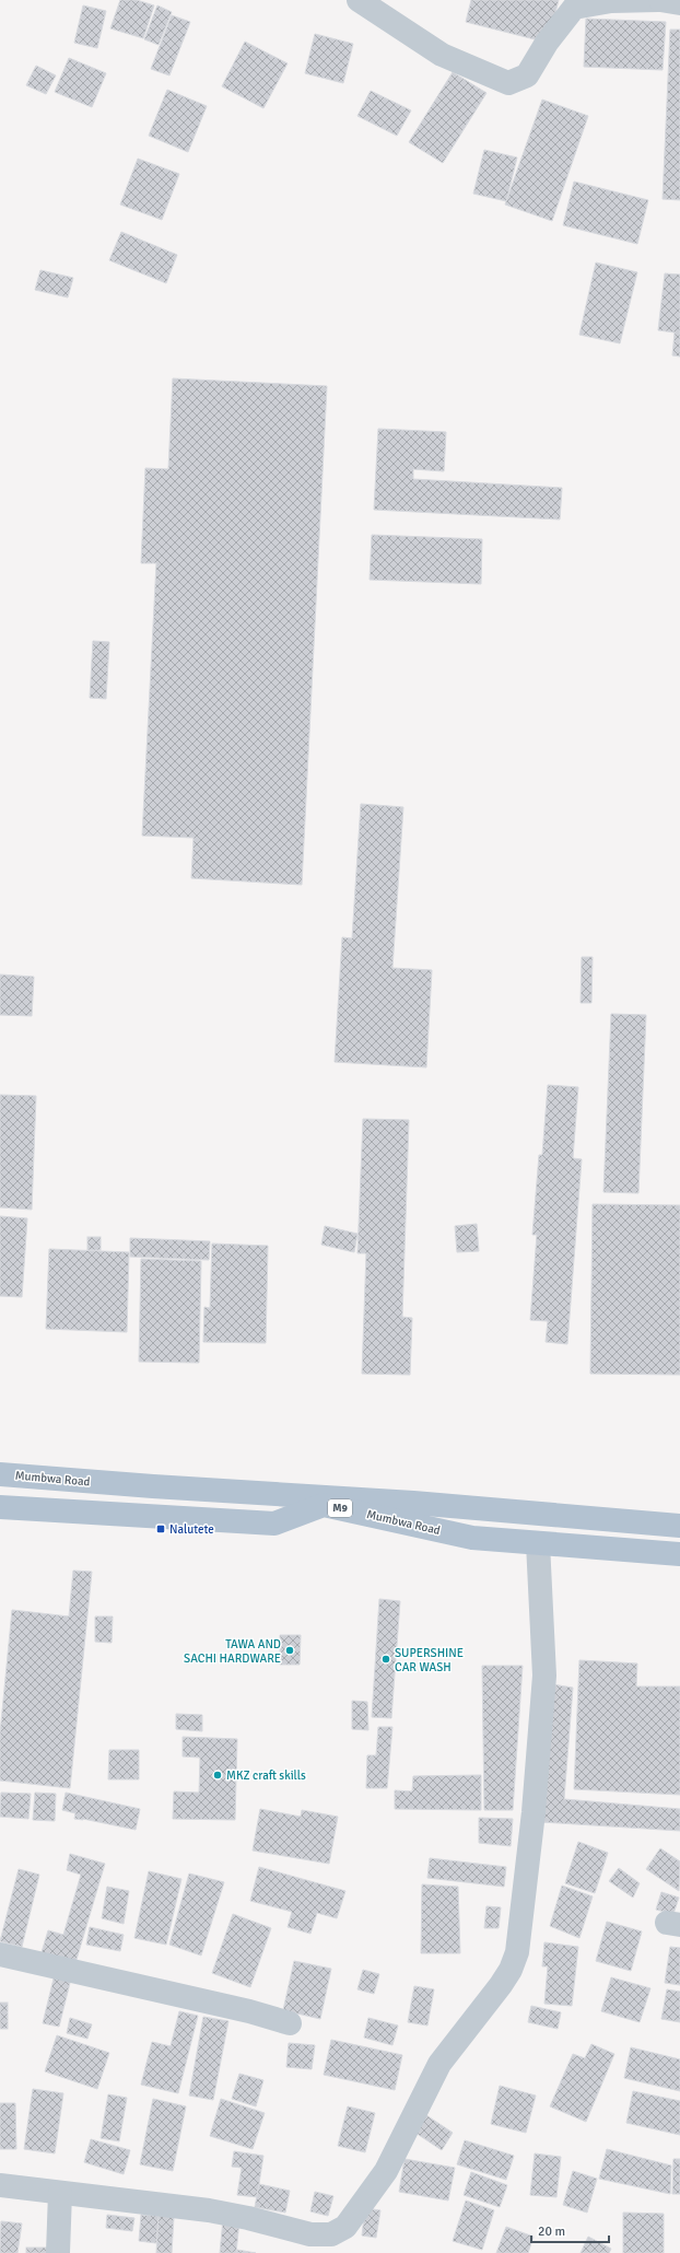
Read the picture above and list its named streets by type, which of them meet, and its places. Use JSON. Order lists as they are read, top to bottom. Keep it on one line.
{"streets":{"main road":["Mumbwa Road","M9"]},"places":{"transit":["Nalutete"],"other":["TAWA AND SACHI HARDWARE","SUPERSHINE CAR WASH","MKZ craft skills"]},"scale_bar":"20 m"}
